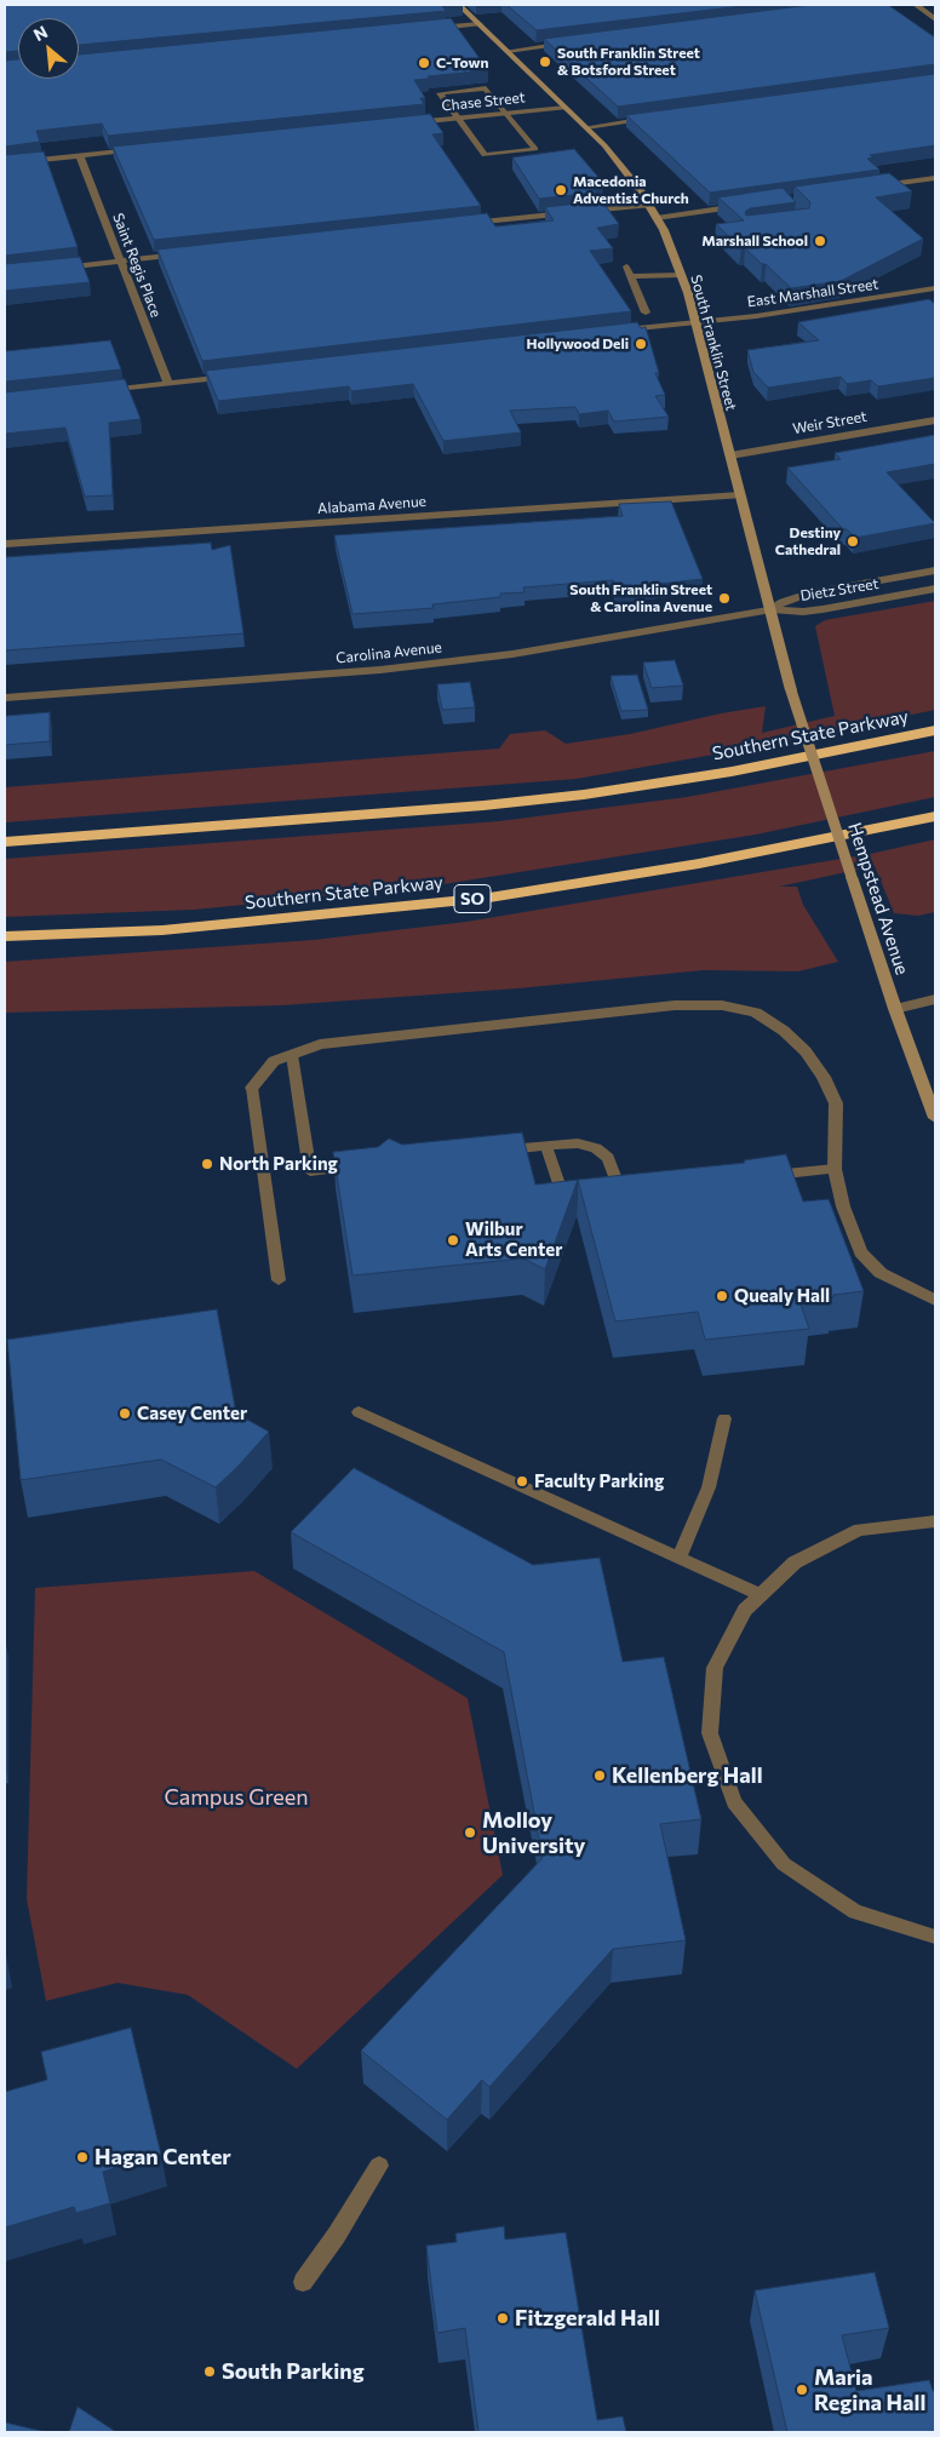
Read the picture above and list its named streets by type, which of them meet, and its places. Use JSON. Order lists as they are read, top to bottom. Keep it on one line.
{"streets":{"highway":["Southern State Parkway","SO"],"main road":["South Franklin Street","Hempstead Avenue"],"street":["Chase Street","Saint Regis Place","East Marshall Street","Weir Street","Alabama Avenue","Dietz Street","Carolina Avenue"]},"crossings":[["Chase Street","South Franklin Street"],["East Marshall Street","South Franklin Street"],["South Franklin Street","Weir Street"],["South Franklin Street","Alabama Avenue"],["South Franklin Street","Dietz Street"],["South Franklin Street","Carolina Avenue"],["South Franklin Street","Hempstead Avenue"],["Dietz Street","Carolina Avenue"]],"parks":["Campus Green"],"places":["South Franklin Street & Botsford Street","C-Town","Macedonia Adventist Church","Marshall School","Hollywood Deli","Destiny Cathedral","South Franklin Street & Carolina Avenue","North Parking","Wilbur Arts Center","Quealy Hall","Casey Center","Faculty Parking","Kellenberg Hall","Molloy University","Hagan Center","Fitzgerald Hall","South Parking","Maria Regina Hall"],"north":"top left"}
